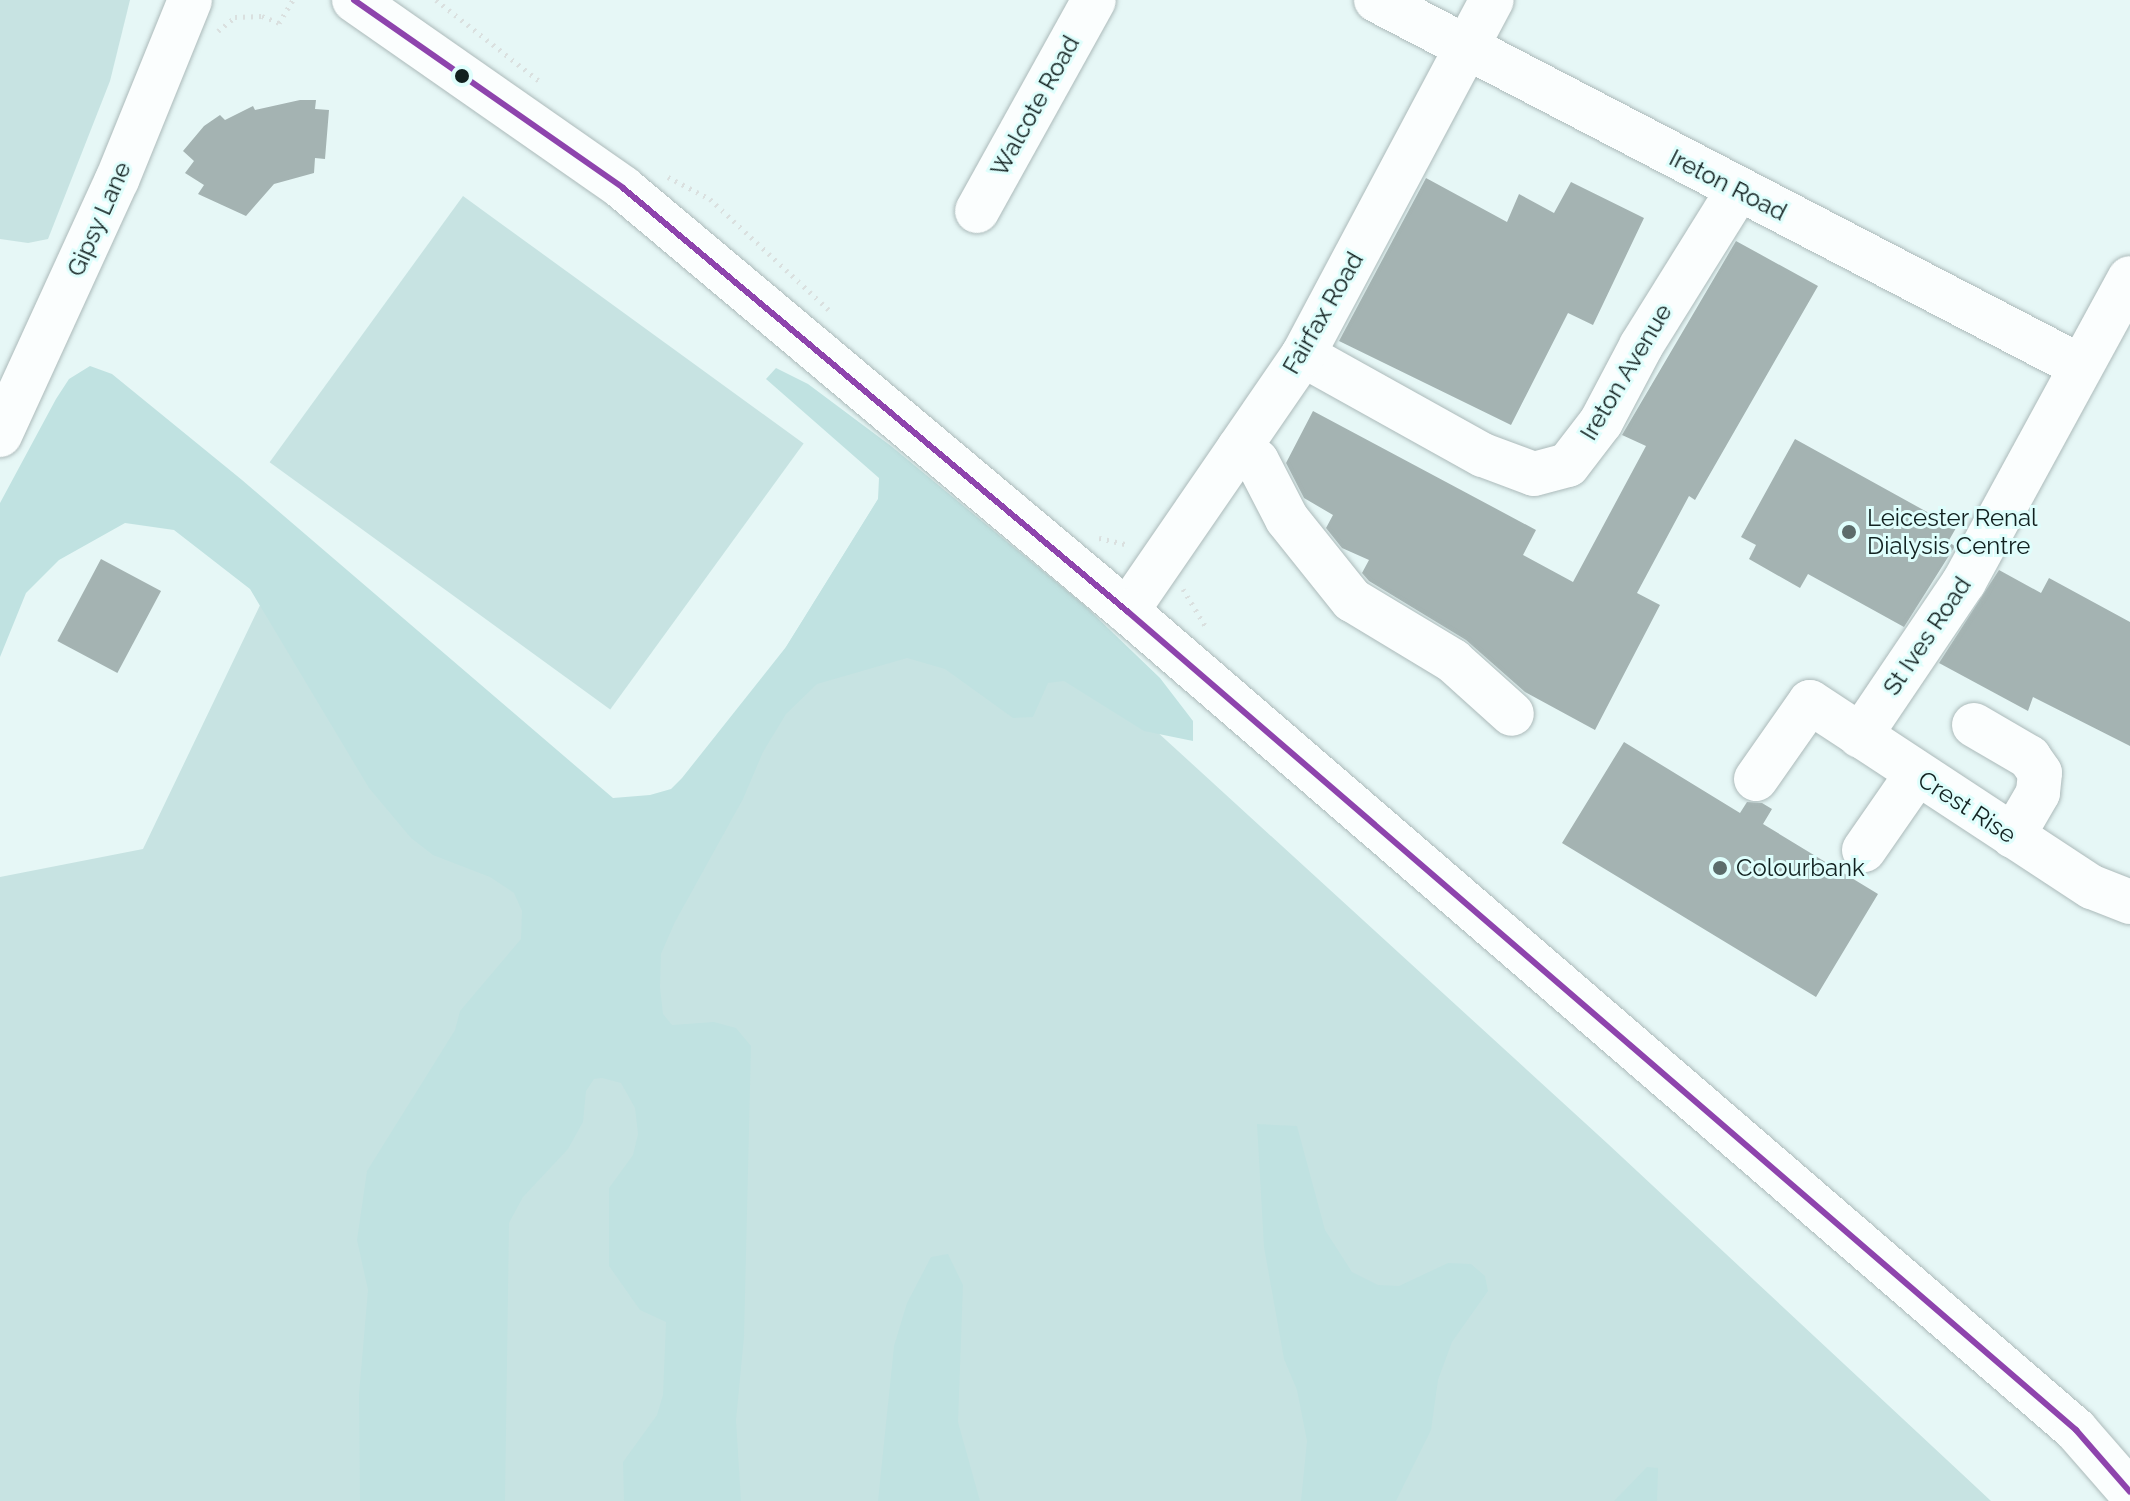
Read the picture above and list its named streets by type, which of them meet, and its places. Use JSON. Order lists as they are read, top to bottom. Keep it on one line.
{"streets":{"main road":["Walcote Road","Ireton Road","Gipsy Lane","Fairfax Road","Ireton Avenue","St Ives Road","Crest Rise"]},"crossings":[["Ireton Road","Fairfax Road"],["Ireton Road","Ireton Avenue"],["Ireton Road","St Ives Road"],["Fairfax Road","Ireton Avenue"],["St Ives Road","Crest Rise"]],"places":["Leicester Renal Dialysis Centre","Colourbank"]}
